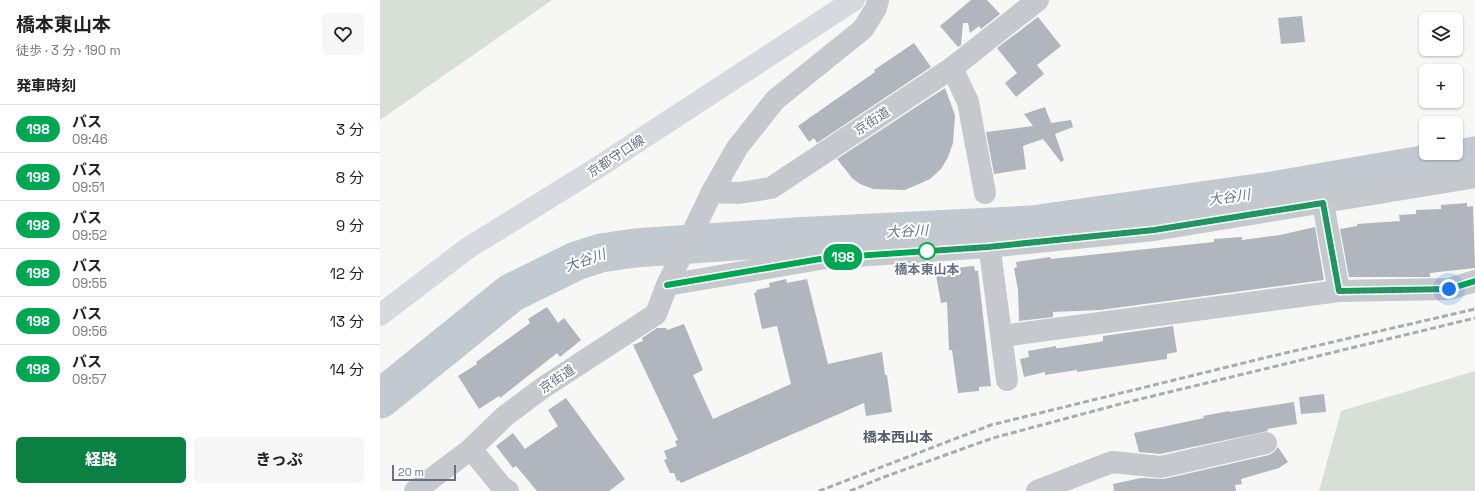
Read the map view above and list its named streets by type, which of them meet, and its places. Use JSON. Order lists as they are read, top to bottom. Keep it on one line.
{"streets":{"main road":["京都守口線"],"street":["京街道"]},"districts":["橋本西山本"],"water":["大谷川"],"places":["橋本東山本"],"lines":["bus line 198"],"scale_bar":"20 m","page":{"heading":[["橋本東山本","徒歩 · 3 分 · 190 m"],"発車時刻"],"on_map":"198","map_buttons":["+","−"],"list":[{"mark":"198","name":"バス","note":"09:46","value":"3 分"},{"mark":"198","name":"バス","note":"09:51","value":"8 分"},{"mark":"198","name":"バス","note":"09:52","value":"9 分"},{"mark":"198","name":"バス","note":"09:55","value":"12 分"},{"mark":"198","name":"バス","note":"09:56","value":"13 分"},{"mark":"198","name":"バス","note":"09:57","value":"14 分"}],"buttons":["経路","きっぷ"],"scale":"20 m"}}
